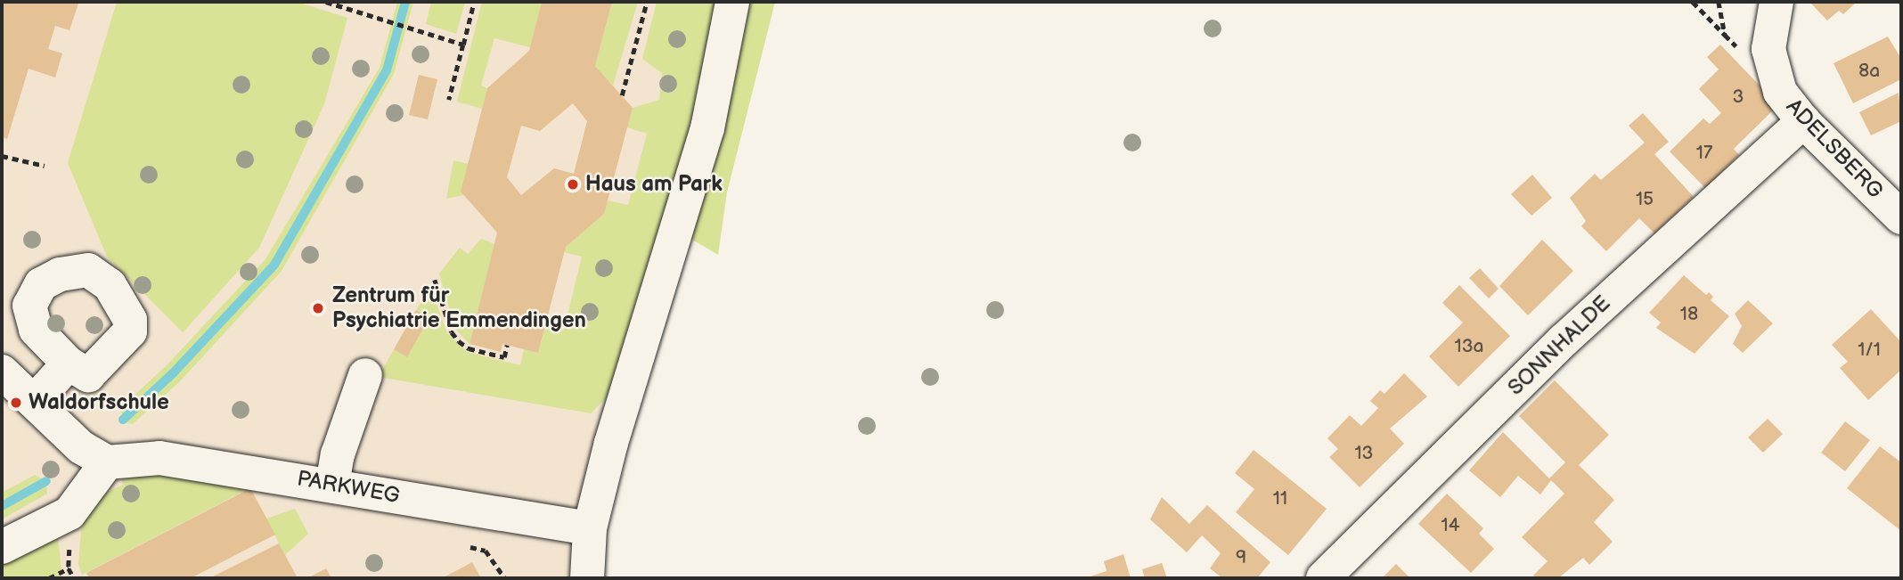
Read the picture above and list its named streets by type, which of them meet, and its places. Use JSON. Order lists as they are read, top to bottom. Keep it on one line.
{"streets":{"street":["ADELSBERG","SONNHALDE","PARKWEG"]},"crossings":[["ADELSBERG","SONNHALDE"]],"places":["Haus am Park","Zentrum für Psychiatrie Emmendingen","Waldorfschule"],"house_numbers":["8a","3","17","15","18","13a","1/1","13","11","14","9"]}
